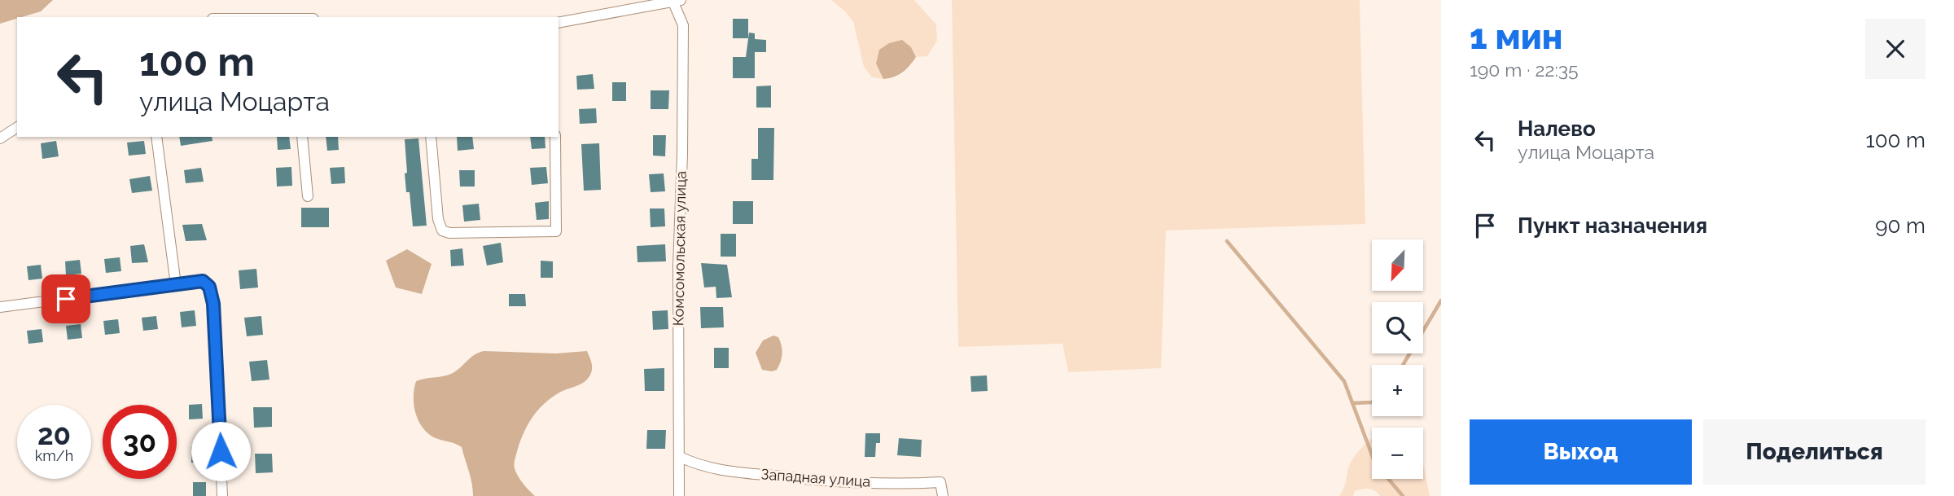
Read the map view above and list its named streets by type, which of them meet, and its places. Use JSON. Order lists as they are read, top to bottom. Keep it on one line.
{"streets":{"street":["Комсомольская улица","Западная улица"]},"crossings":[["Комсомольская улица","Западная улица"]],"north":"bottom left","page":{"heading":["1 мин","190 m · 22:35"],"turn":["100 m","улица Моцарта"],"list":[{"name":"Налево","note":"улица Моцарта","value":"100 m"},{"name":"Пункт назначения","value":"90 m"}],"map_buttons":["+","−"],"speed":"20 km/h","limit":"30","buttons":["Выход","Поделиться"]}}
